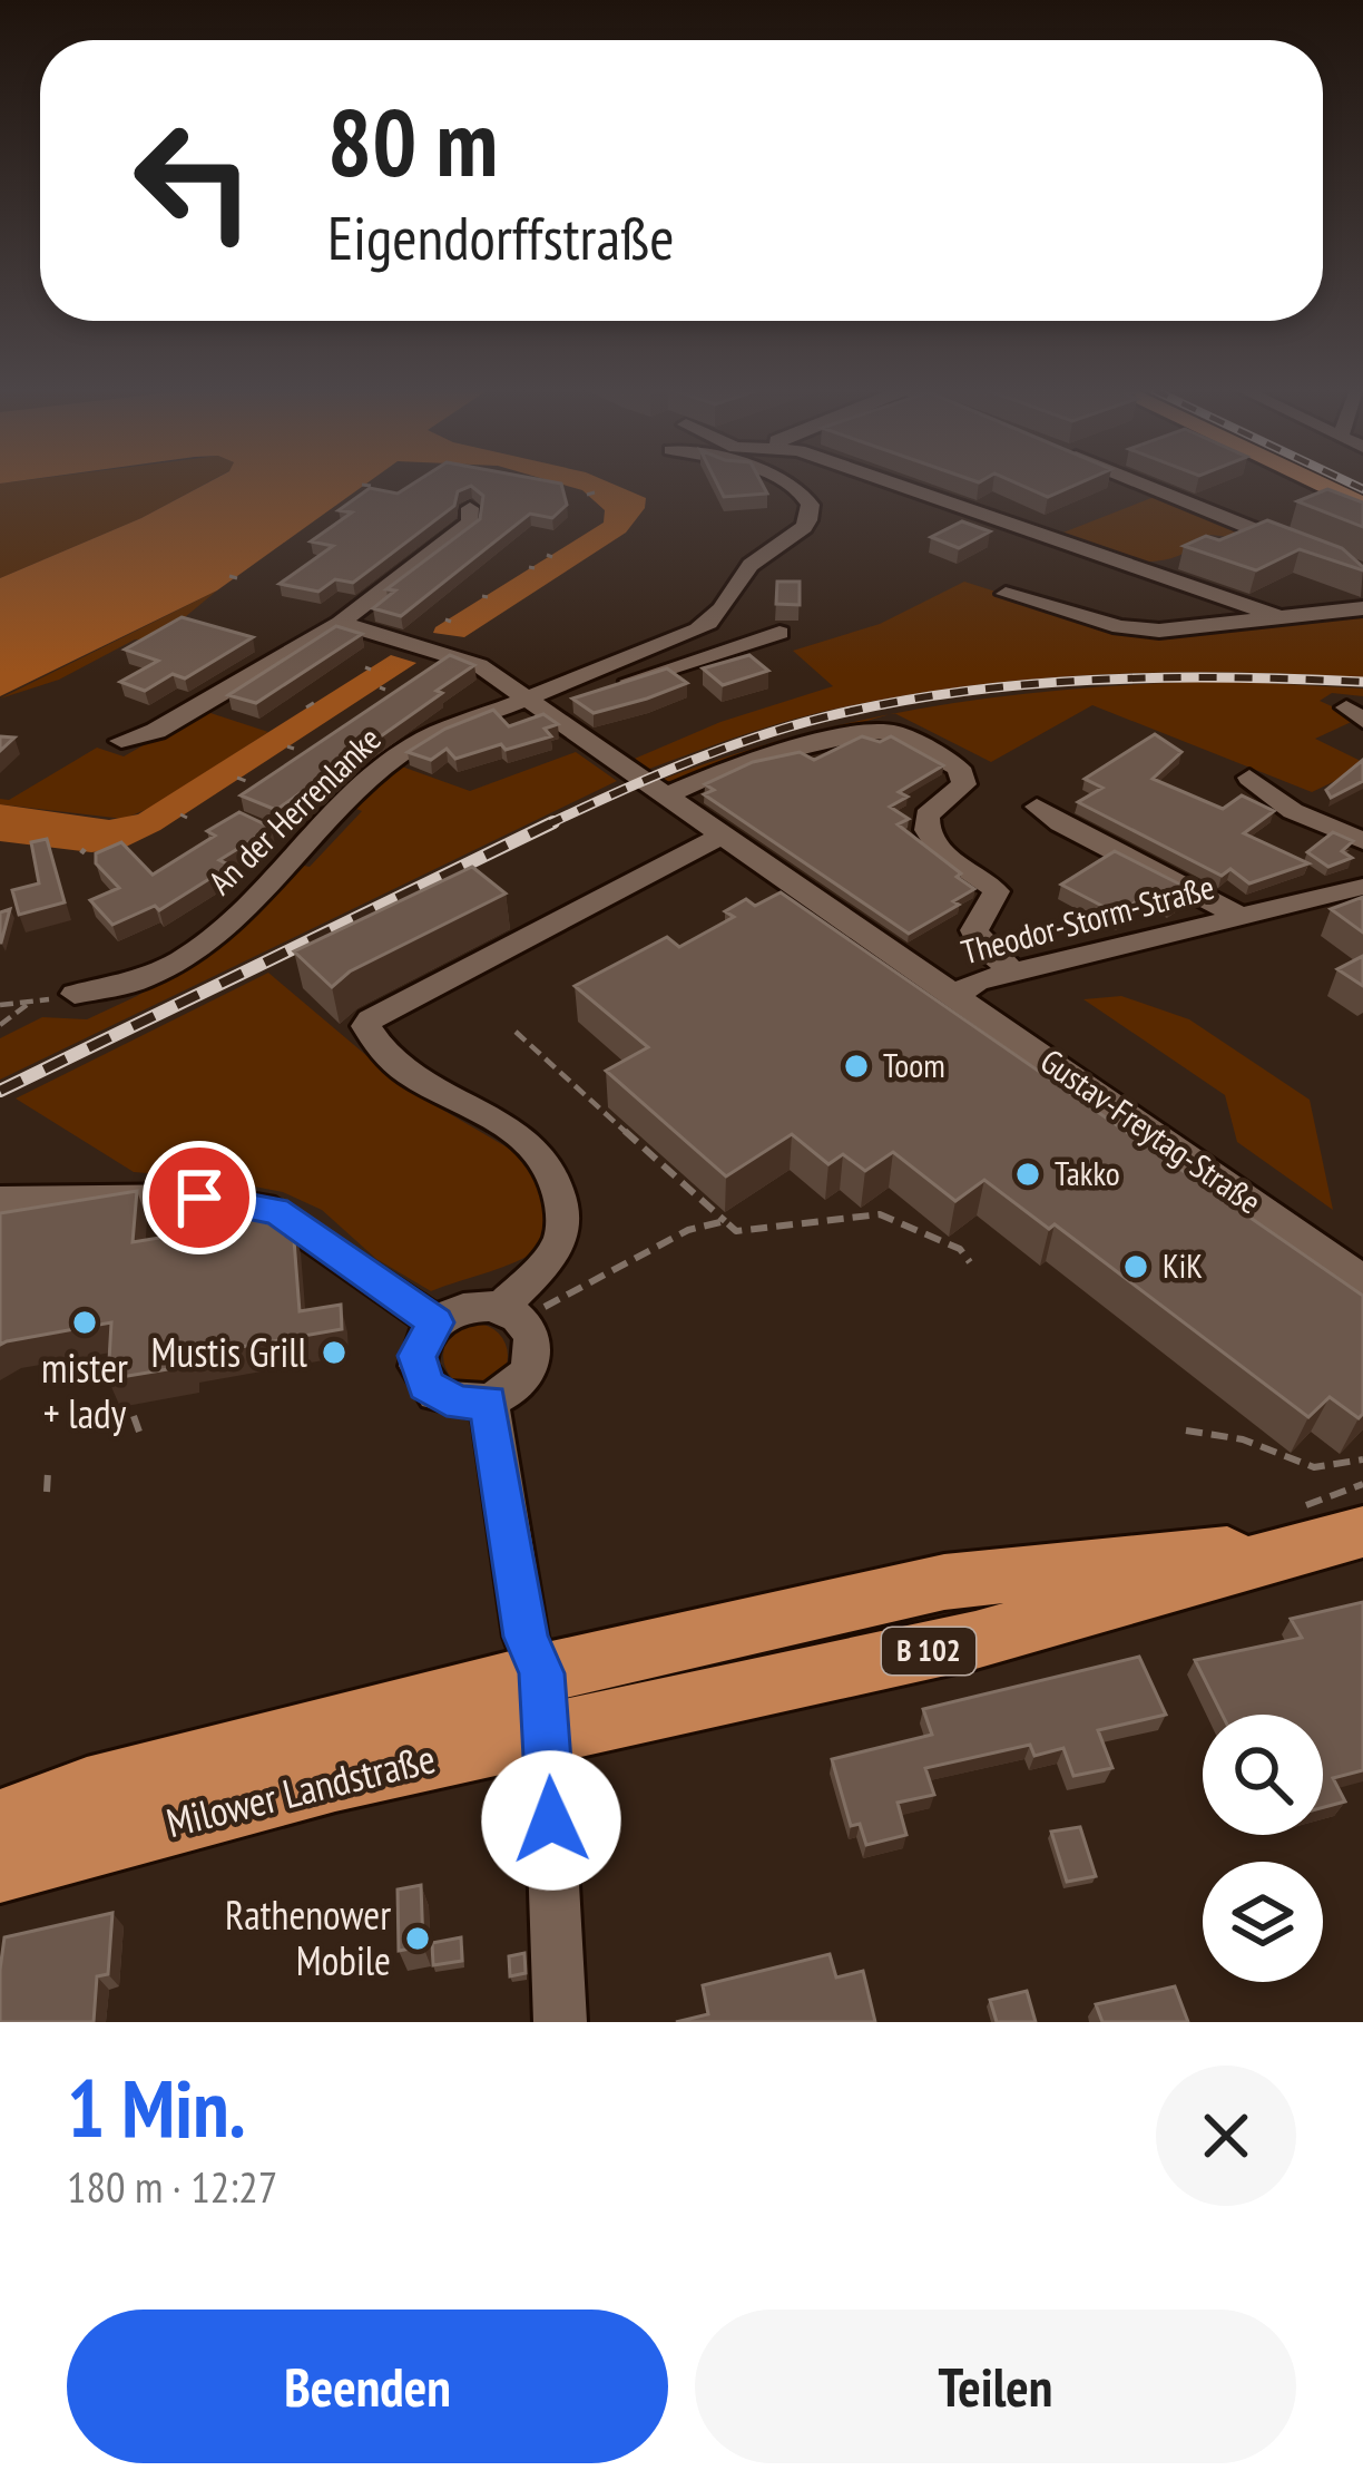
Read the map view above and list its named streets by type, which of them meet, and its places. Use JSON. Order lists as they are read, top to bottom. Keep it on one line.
{"streets":{"main road":["B 102","Milower Landstraße"],"street":["An der Herrenlanke","Theodor-Storm-Straße","Gustav-Freytag-Straße"]},"crossings":[["An der Herrenlanke","Gustav-Freytag-Straße"],["Theodor-Storm-Straße","Gustav-Freytag-Straße"]],"places":["Toom","Takko","KiK","mister + lady","Mustis Grill","Rathenower Mobile"],"page":{"turn":["80 m","Eigendorffstraße"],"heading":["1 Min.","180 m · 12:27"],"buttons":["Beenden","Teilen"]}}
